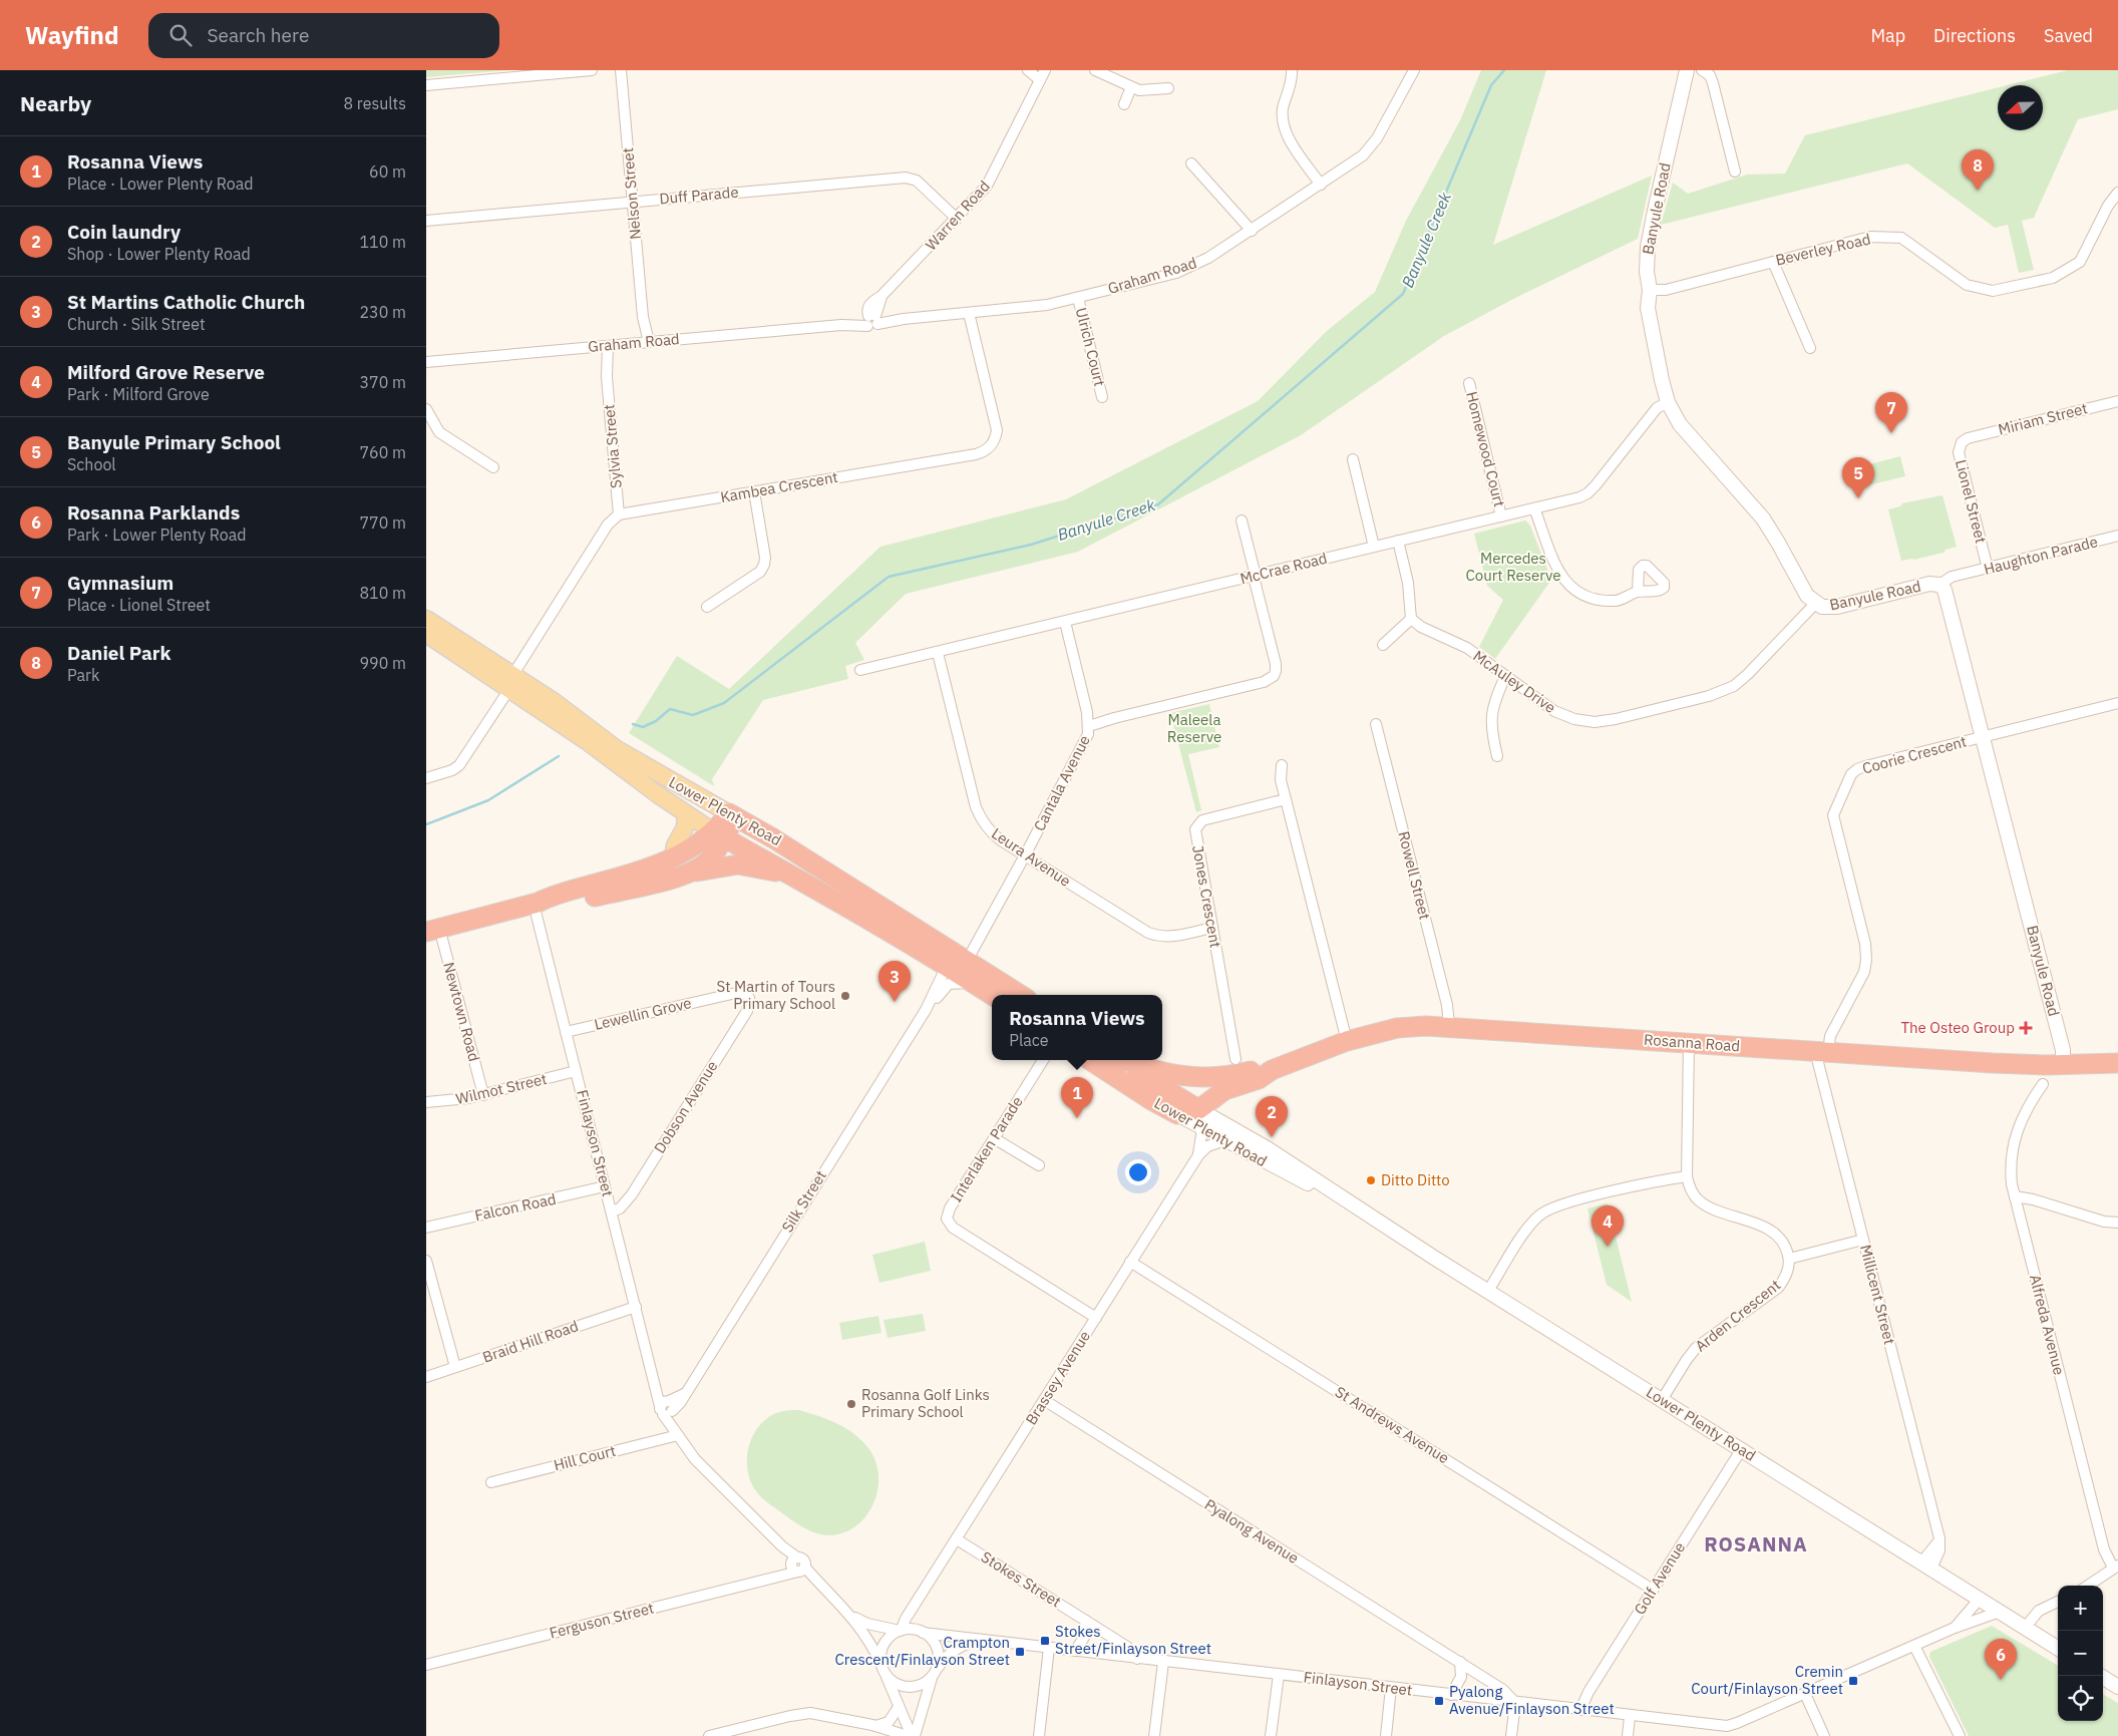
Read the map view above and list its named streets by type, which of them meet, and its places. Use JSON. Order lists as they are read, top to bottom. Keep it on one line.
{"streets":{"highway":["Lower Plenty Road","Rosanna Road"],"main road":["Banyule Road"],"street":["Nelson Street","Duff Parade","Warren Road","Beverley Road","Graham Road","Ulrich Court","Miriam Street","Sylvia Street","Homewood Court","Kambea Crescent","Lionel Street","Haughton Parade","McCrae Road","McAuley Drive","Coorie Crescent","Cantala Avenue","Leura Avenue","Rowell Street","Jones Crescent","Newtown Road","Lewellin Grove","Wilmot Street","Dobson Avenue","Finlayson Street","Interlaken Parade","Silk Street","Falcon Road","Millicent Street","Arden Crescent","Alfreda Avenue","Braid Hill Road","Brassey Avenue","St Andrews Avenue","Hill Court","Pyalong Avenue","Golf Avenue","Stokes Street","Ferguson Street"]},"crossings":[["Nelson Street","Duff Parade"],["Nelson Street","Graham Road"],["Duff Parade","Warren Road"],["Banyule Road","Beverley Road"],["Banyule Road","Haughton Parade"],["Banyule Road","McCrae Road"],["Banyule Road","McAuley Drive"],["Banyule Road","Coorie Crescent"],["Banyule Road","Rosanna Road"],["Warren Road","Graham Road"],["Graham Road","Ulrich Court"],["Graham Road","Sylvia Street"],["Graham Road","Kambea Crescent"],["Miriam Street","Lionel Street"],["Sylvia Street","Kambea Crescent"],["Homewood Court","McCrae Road"],["Lionel Street","Haughton Parade"],["McCrae Road","Cantala Avenue"],["McCrae Road","Leura Avenue"],["Coorie Crescent","Rosanna Road"],["Coorie Crescent","Millicent Street"],["Cantala Avenue","Lower Plenty Road"],["Cantala Avenue","Leura Avenue"],["Lower Plenty Road","Rosanna Road"],["Lower Plenty Road","Finlayson Street"],["Lower Plenty Road","Silk Street"],["Lower Plenty Road","Millicent Street"],["Lower Plenty Road","Arden Crescent"],["Lower Plenty Road","Brassey Avenue"],["Lower Plenty Road","Golf Avenue"],["Leura Avenue","Jones Crescent"],["Rowell Street","Rosanna Road"],["Newtown Road","Wilmot Street"],["Lewellin Grove","Dobson Avenue"],["Lewellin Grove","Finlayson Street"],["Rosanna Road","Millicent Street"],["Wilmot Street","Finlayson Street"],["Dobson Avenue","Finlayson Street"],["Finlayson Street","Silk Street"],["Finlayson Street","Falcon Road"],["Finlayson Street","Braid Hill Road"],["Finlayson Street","Brassey Avenue"],["Finlayson Street","Hill Court"],["Finlayson Street","Pyalong Avenue"],["Finlayson Street","Golf Avenue"],["Finlayson Street","Stokes Street"],["Finlayson Street","Ferguson Street"],["Interlaken Parade","Brassey Avenue"],["Brassey Avenue","St Andrews Avenue"],["Brassey Avenue","Pyalong Avenue"],["Brassey Avenue","Stokes Street"],["St Andrews Avenue","Golf Avenue"]],"districts":["ROSANNA"],"water":["Banyule Creek"],"parks":["Mercedes Court Reserve","Maleela Reserve"],"places":{"other":["St Martin of Tours Primary School","Ditto Ditto","Rosanna Golf Links Primary School"],"health":["The Osteo Group"],"transit":["Stokes Street/Finlayson Street","Crampton Crescent/Finlayson Street","Cremin Court/Finlayson Street","Pyalong Avenue/Finlayson Street"]},"north":"left","page":{"header":"Wayfind","search":"Search here","nav":["Map","Directions","Saved"],"heading":["Nearby","8 results"],"list":[{"mark":"1","name":"Rosanna Views","note":"Place · Lower Plenty Road","value":"60 m"},{"mark":"2","name":"Coin laundry","note":"Shop · Lower Plenty Road","value":"110 m"},{"mark":"3","name":"St Martins Catholic Church","note":"Church · Silk Street","value":"230 m"},{"mark":"4","name":"Milford Grove Reserve","note":"Park · Milford Grove","value":"370 m"},{"mark":"5","name":"Banyule Primary School","note":"School","value":"760 m"},{"mark":"6","name":"Rosanna Parklands","note":"Park · Lower Plenty Road","value":"770 m"},{"mark":"7","name":"Gymnasium","note":"Place · Lionel Street","value":"810 m"},{"mark":"8","name":"Daniel Park","note":"Park","value":"990 m"}],"pins":["8","7","5","3","1","2","4","6"],"popup":["Rosanna Views","Place"],"map_buttons":["+","−"]}}
